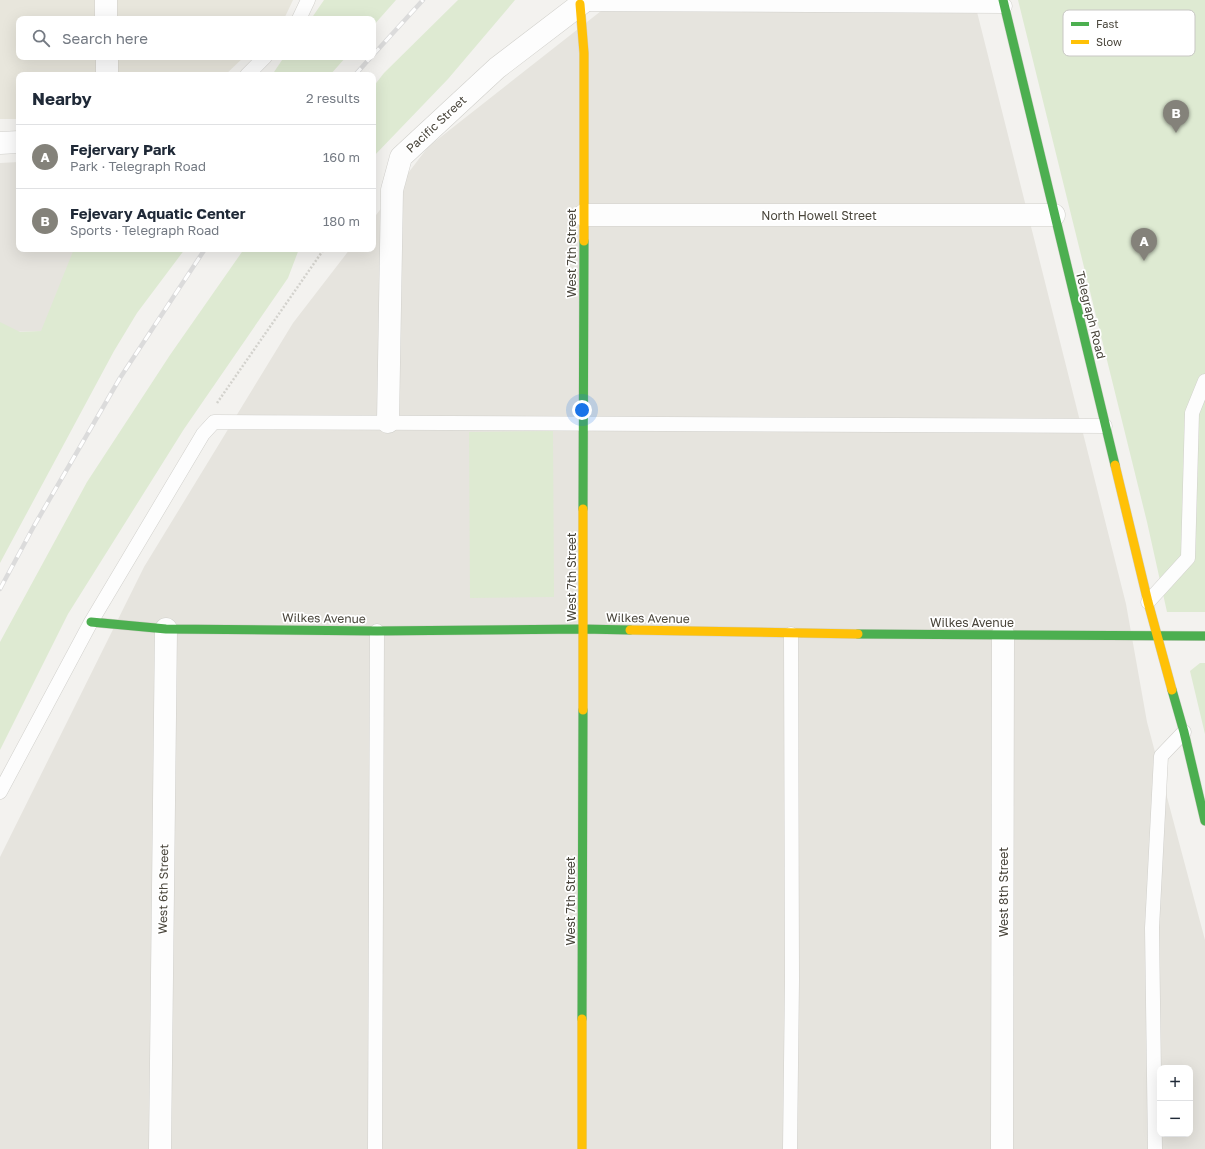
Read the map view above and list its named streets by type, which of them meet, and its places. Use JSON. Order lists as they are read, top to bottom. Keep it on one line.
{"streets":{"street":["Pacific Street","North Howell Street","West 7th Street","Telegraph Road","Wilkes Avenue","West 6th Street","West 8th Street"]},"crossings":[["Pacific Street","West 7th Street"],["North Howell Street","West 7th Street"],["North Howell Street","Telegraph Road"],["West 7th Street","Wilkes Avenue"],["Telegraph Road","Wilkes Avenue"],["Wilkes Avenue","West 6th Street"],["Wilkes Avenue","West 8th Street"]],"legend":["Fast","Slow"],"page":{"search":"Search here","heading":["Nearby","2 results"],"pins":["B","A"],"list":[{"mark":"A","name":"Fejervary Park","note":"Park · Telegraph Road","value":"160 m"},{"mark":"B","name":"Fejevary Aquatic Center","note":"Sports · Telegraph Road","value":"180 m"}],"map_buttons":["+","−"]}}
